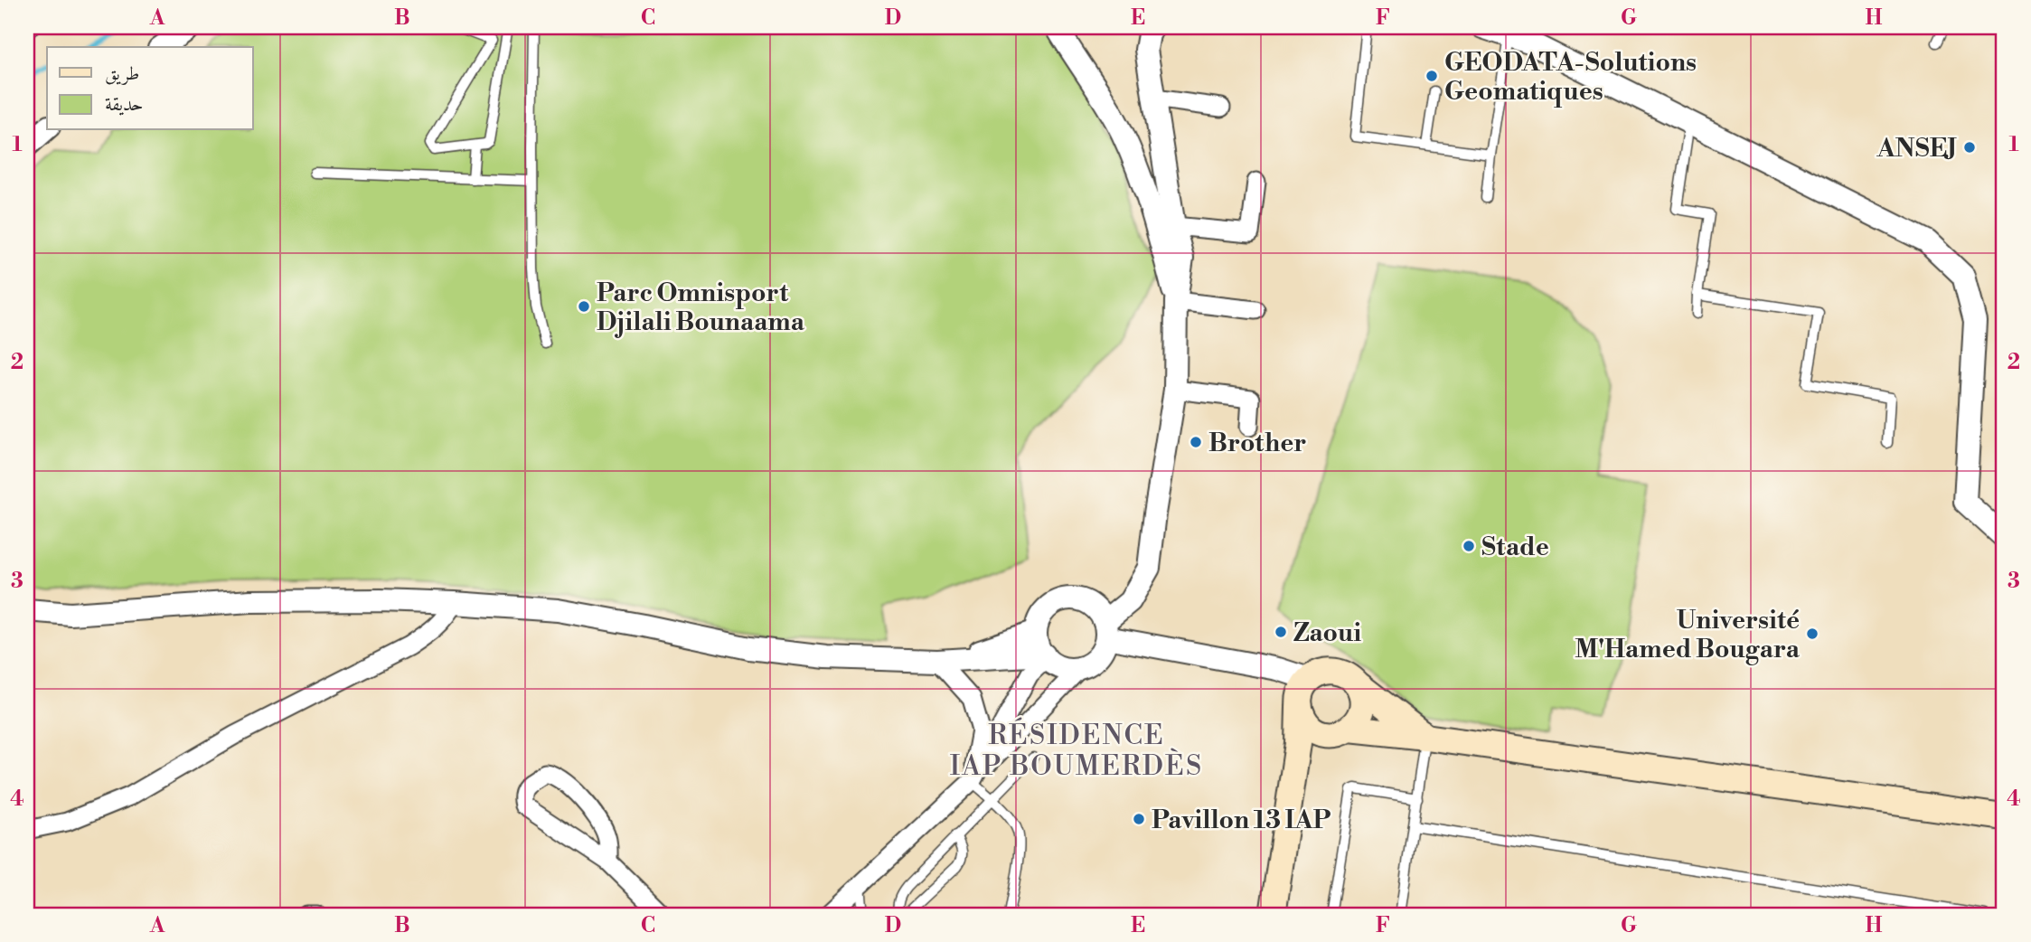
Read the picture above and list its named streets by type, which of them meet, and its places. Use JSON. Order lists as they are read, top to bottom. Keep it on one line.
{"districts":["RÉSIDENCE IAP BOUMERDÈS"],"places":["GEODATA-Solutions Geomatiques","ANSEJ","Parc Omnisport Djilali Bounaama","Brother","Stade","Zaoui","Université M'Hamed Bougara","Pavillon 13 IAP"],"legend":["طريق","حديقة"],"grid":{"columns":["A","B","C","D","E","F","G","H"],"rows":["1","2","3","4"]}}
